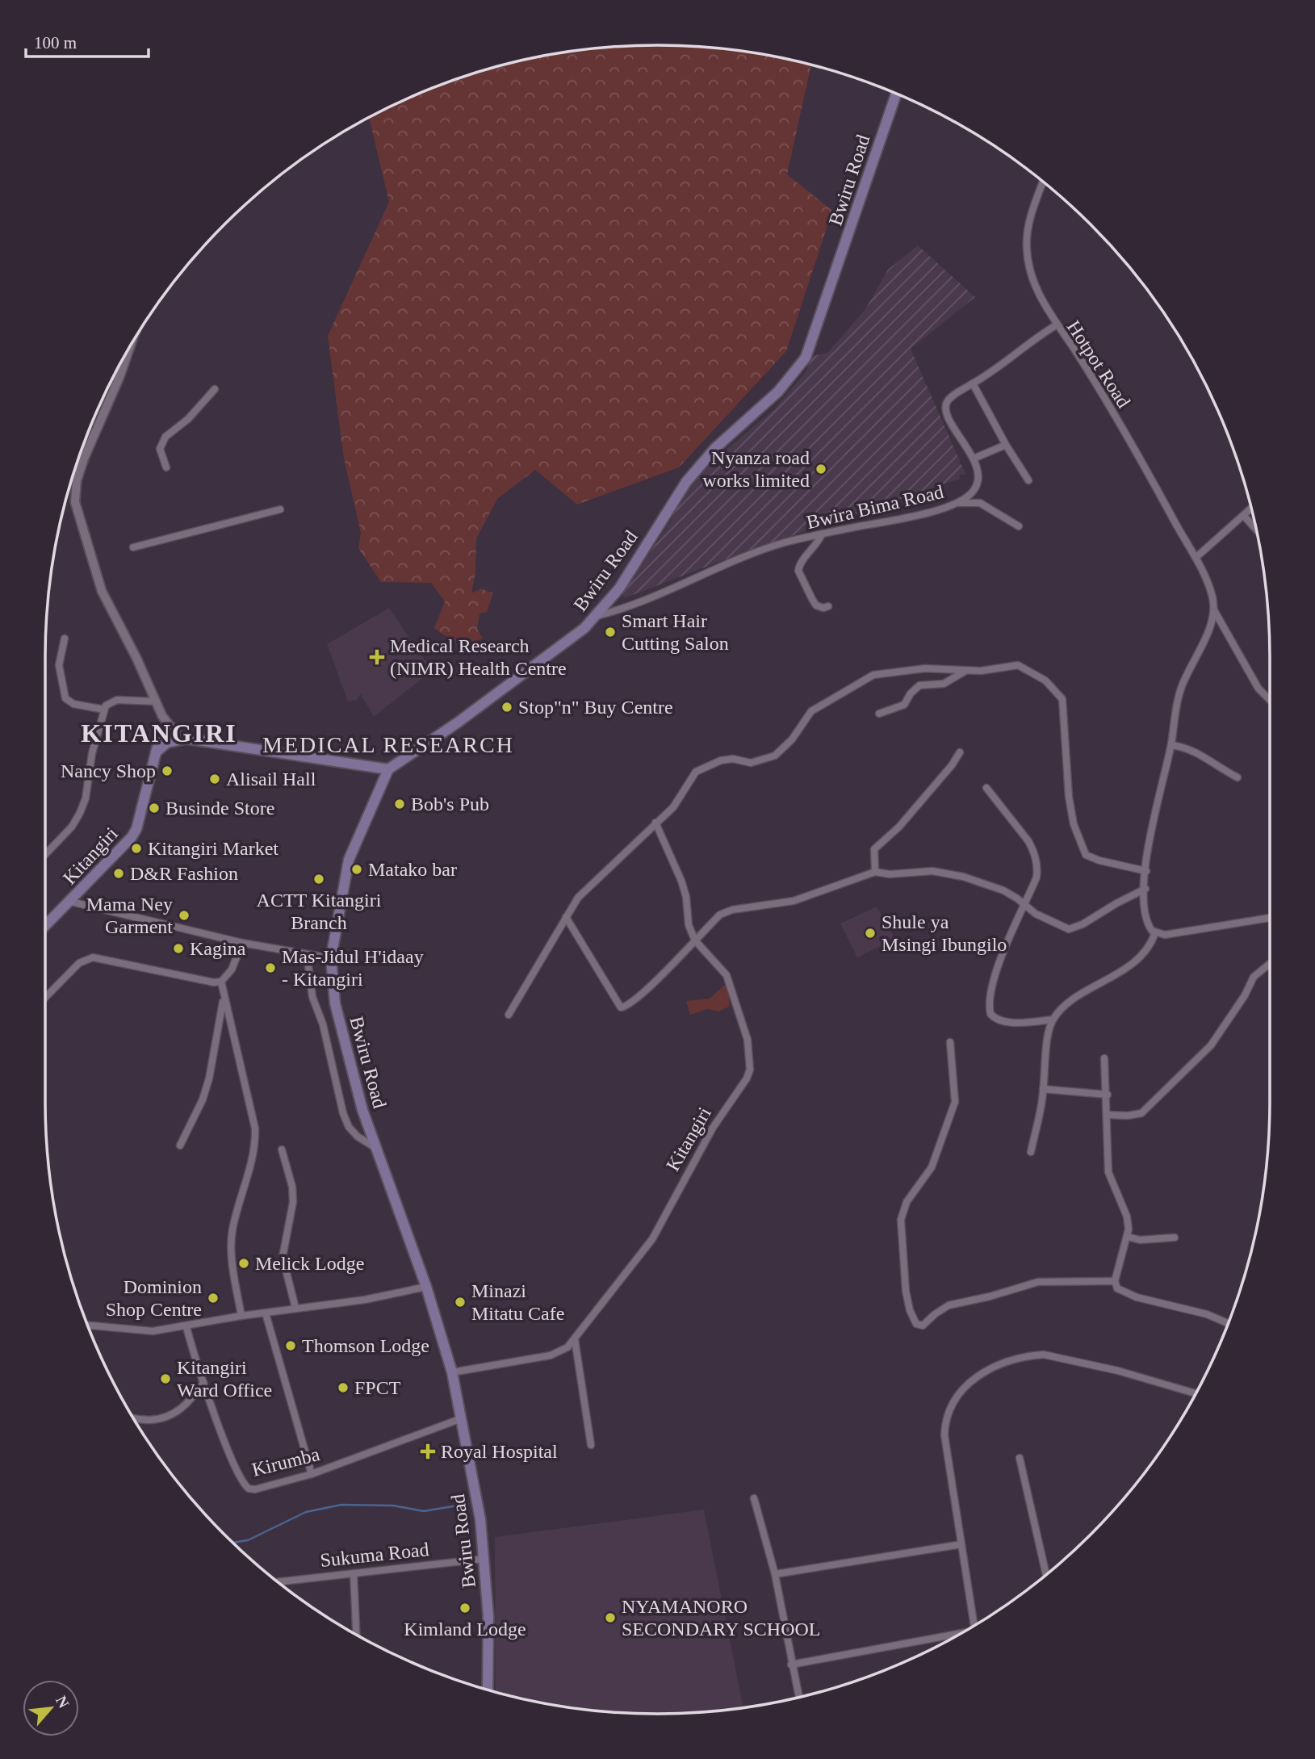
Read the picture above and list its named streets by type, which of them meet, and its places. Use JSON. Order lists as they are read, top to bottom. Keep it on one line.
{"streets":{"main road":["Bwiru Road","Kitangiri"],"street":["Hotpot Road","Bwira Bima Road","Kirumba","Sukuma Road"]},"crossings":[["Bwiru Road","Bwira Bima Road"],["Bwiru Road","Kitangiri"],["Bwiru Road","Kirumba"],["Bwiru Road","Sukuma Road"],["Hotpot Road","Bwira Bima Road"]],"districts":["KITANGIRI","MEDICAL RESEARCH"],"places":{"other":["Nyanza road works limited","Smart Hair Cutting Salon","Stop\"n\" Buy Centre","Nancy Shop","Alisail Hall","Bob's Pub","Businde Store","Kitangiri Market","Matako bar","D&R Fashion","ACTT Kitangiri Branch","Mama Ney Garment","Shule ya Msingi Ibungilo","Kagina","Mas-Jidul H'idaay - Kitangiri","Melick Lodge","Dominion Shop Centre","Minazi Mitatu Cafe","Thomson Lodge","Kitangiri Ward Office","FPCT","Kimland Lodge","NYAMANORO SECONDARY SCHOOL"],"health":["Medical Research (NIMR) Health Centre","Royal Hospital"]},"scale_bar":"100 m","north":"top right"}
